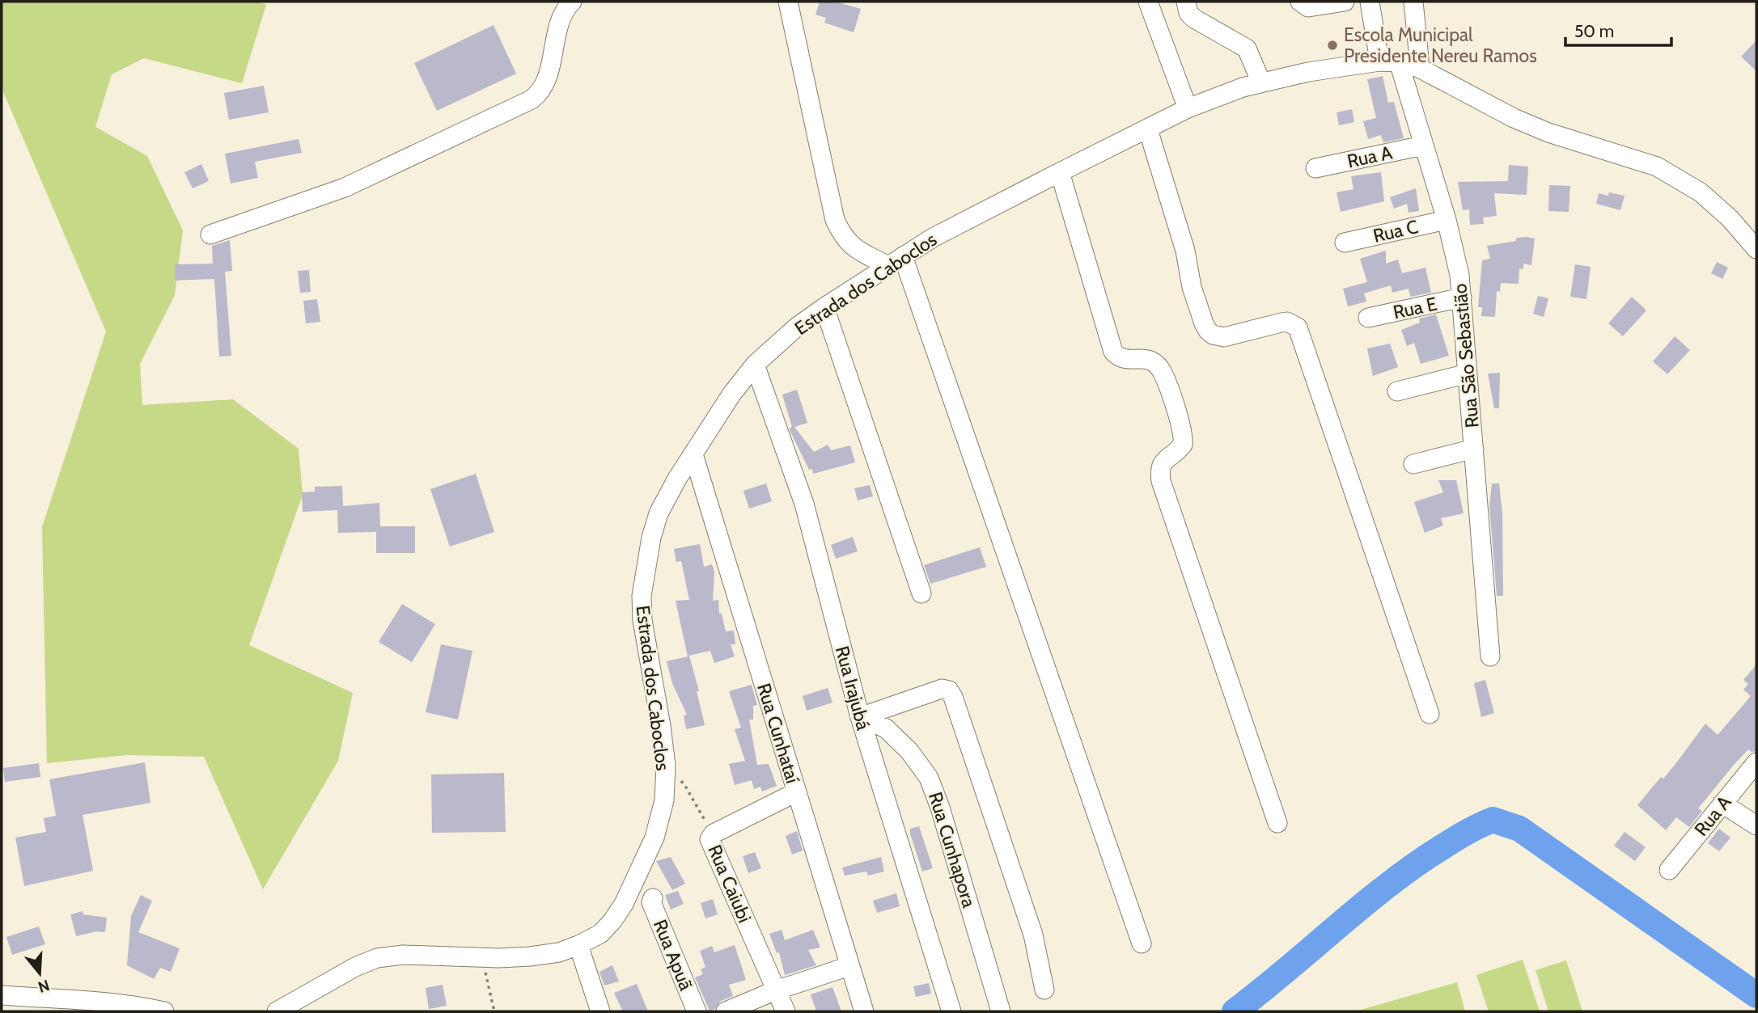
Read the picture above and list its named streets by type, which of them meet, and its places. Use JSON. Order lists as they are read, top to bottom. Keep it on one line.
{"streets":{"street":["Rua A","Rua C","Estrada dos Caboclos","Rua E","Rua São Sebastião","Rua Irajubá","Rua Cunhataí","Rua Cunhapora","Rua Caiubi","Rua Apuã"]},"crossings":[["Rua A","Rua São Sebastião"],["Rua C","Rua São Sebastião"],["Estrada dos Caboclos","Rua São Sebastião"],["Estrada dos Caboclos","Rua Irajubá"],["Estrada dos Caboclos","Rua Cunhataí"],["Estrada dos Caboclos","Rua Caiubi"],["Rua E","Rua São Sebastião"],["Rua Irajubá","Rua Cunhapora"]],"places":["Escola Municipal Presidente Nereu Ramos"],"scale_bar":"50 m","north":"bottom"}
